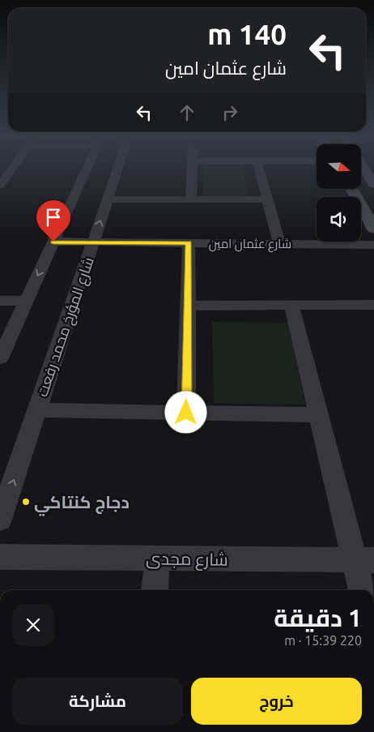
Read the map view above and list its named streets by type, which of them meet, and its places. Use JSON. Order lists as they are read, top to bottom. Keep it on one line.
{"streets":{"street":["شارع عثمان امين","شارع المؤرخ محمد رفعت","شارع مجدى"]},"crossings":[["شارع عثمان امين","شارع المؤرخ محمد رفعت"]],"places":["دجاج كنتاكي"],"north":"right","page":{"turn":["140 m","شارع عثمان امين"],"heading":["1 دقيقة","220 m · 15:39"],"buttons":["خروج","مشاركة"]}}
